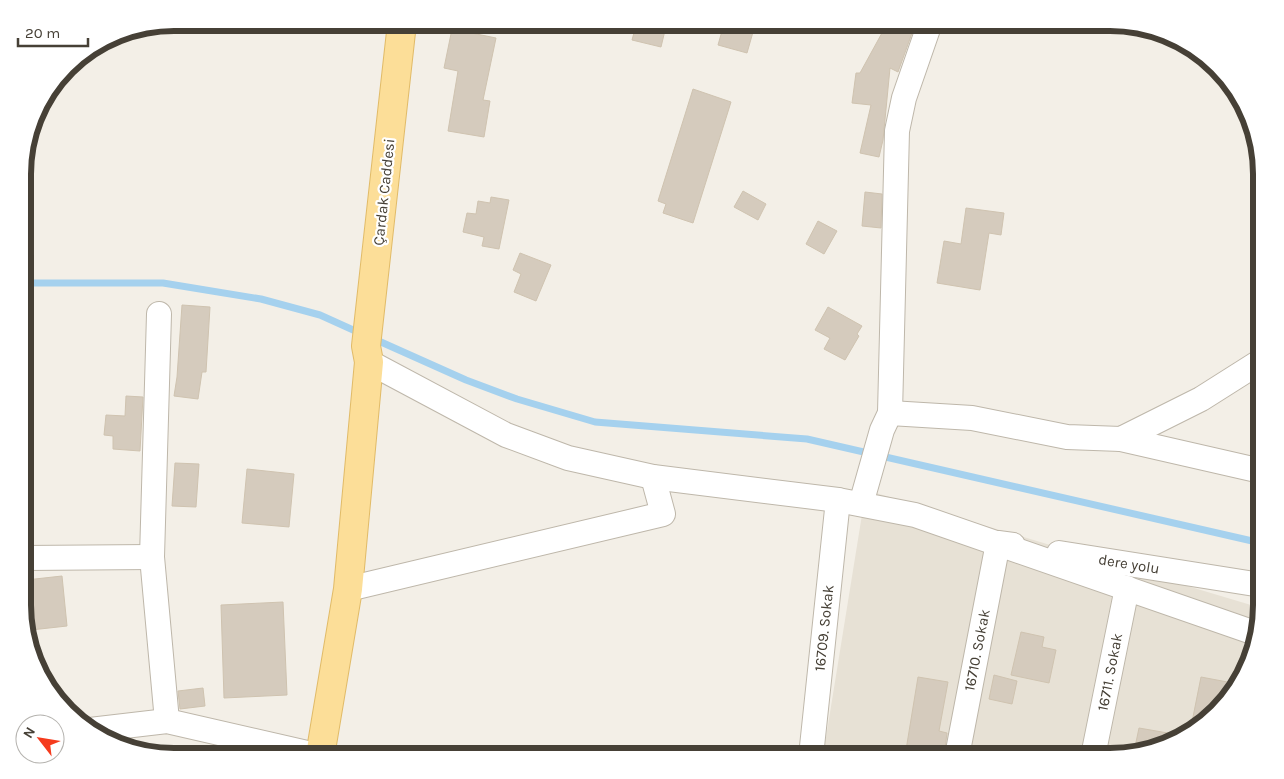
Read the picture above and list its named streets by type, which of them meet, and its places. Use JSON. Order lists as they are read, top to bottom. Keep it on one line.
{"streets":{"main road":["Çardak Caddesi"],"street":["dere yolu","16709. Sokak","16710. Sokak","16711. Sokak"]},"crossings":[["dere yolu","16710. Sokak"]],"scale_bar":"20 m","north":"top left"}
